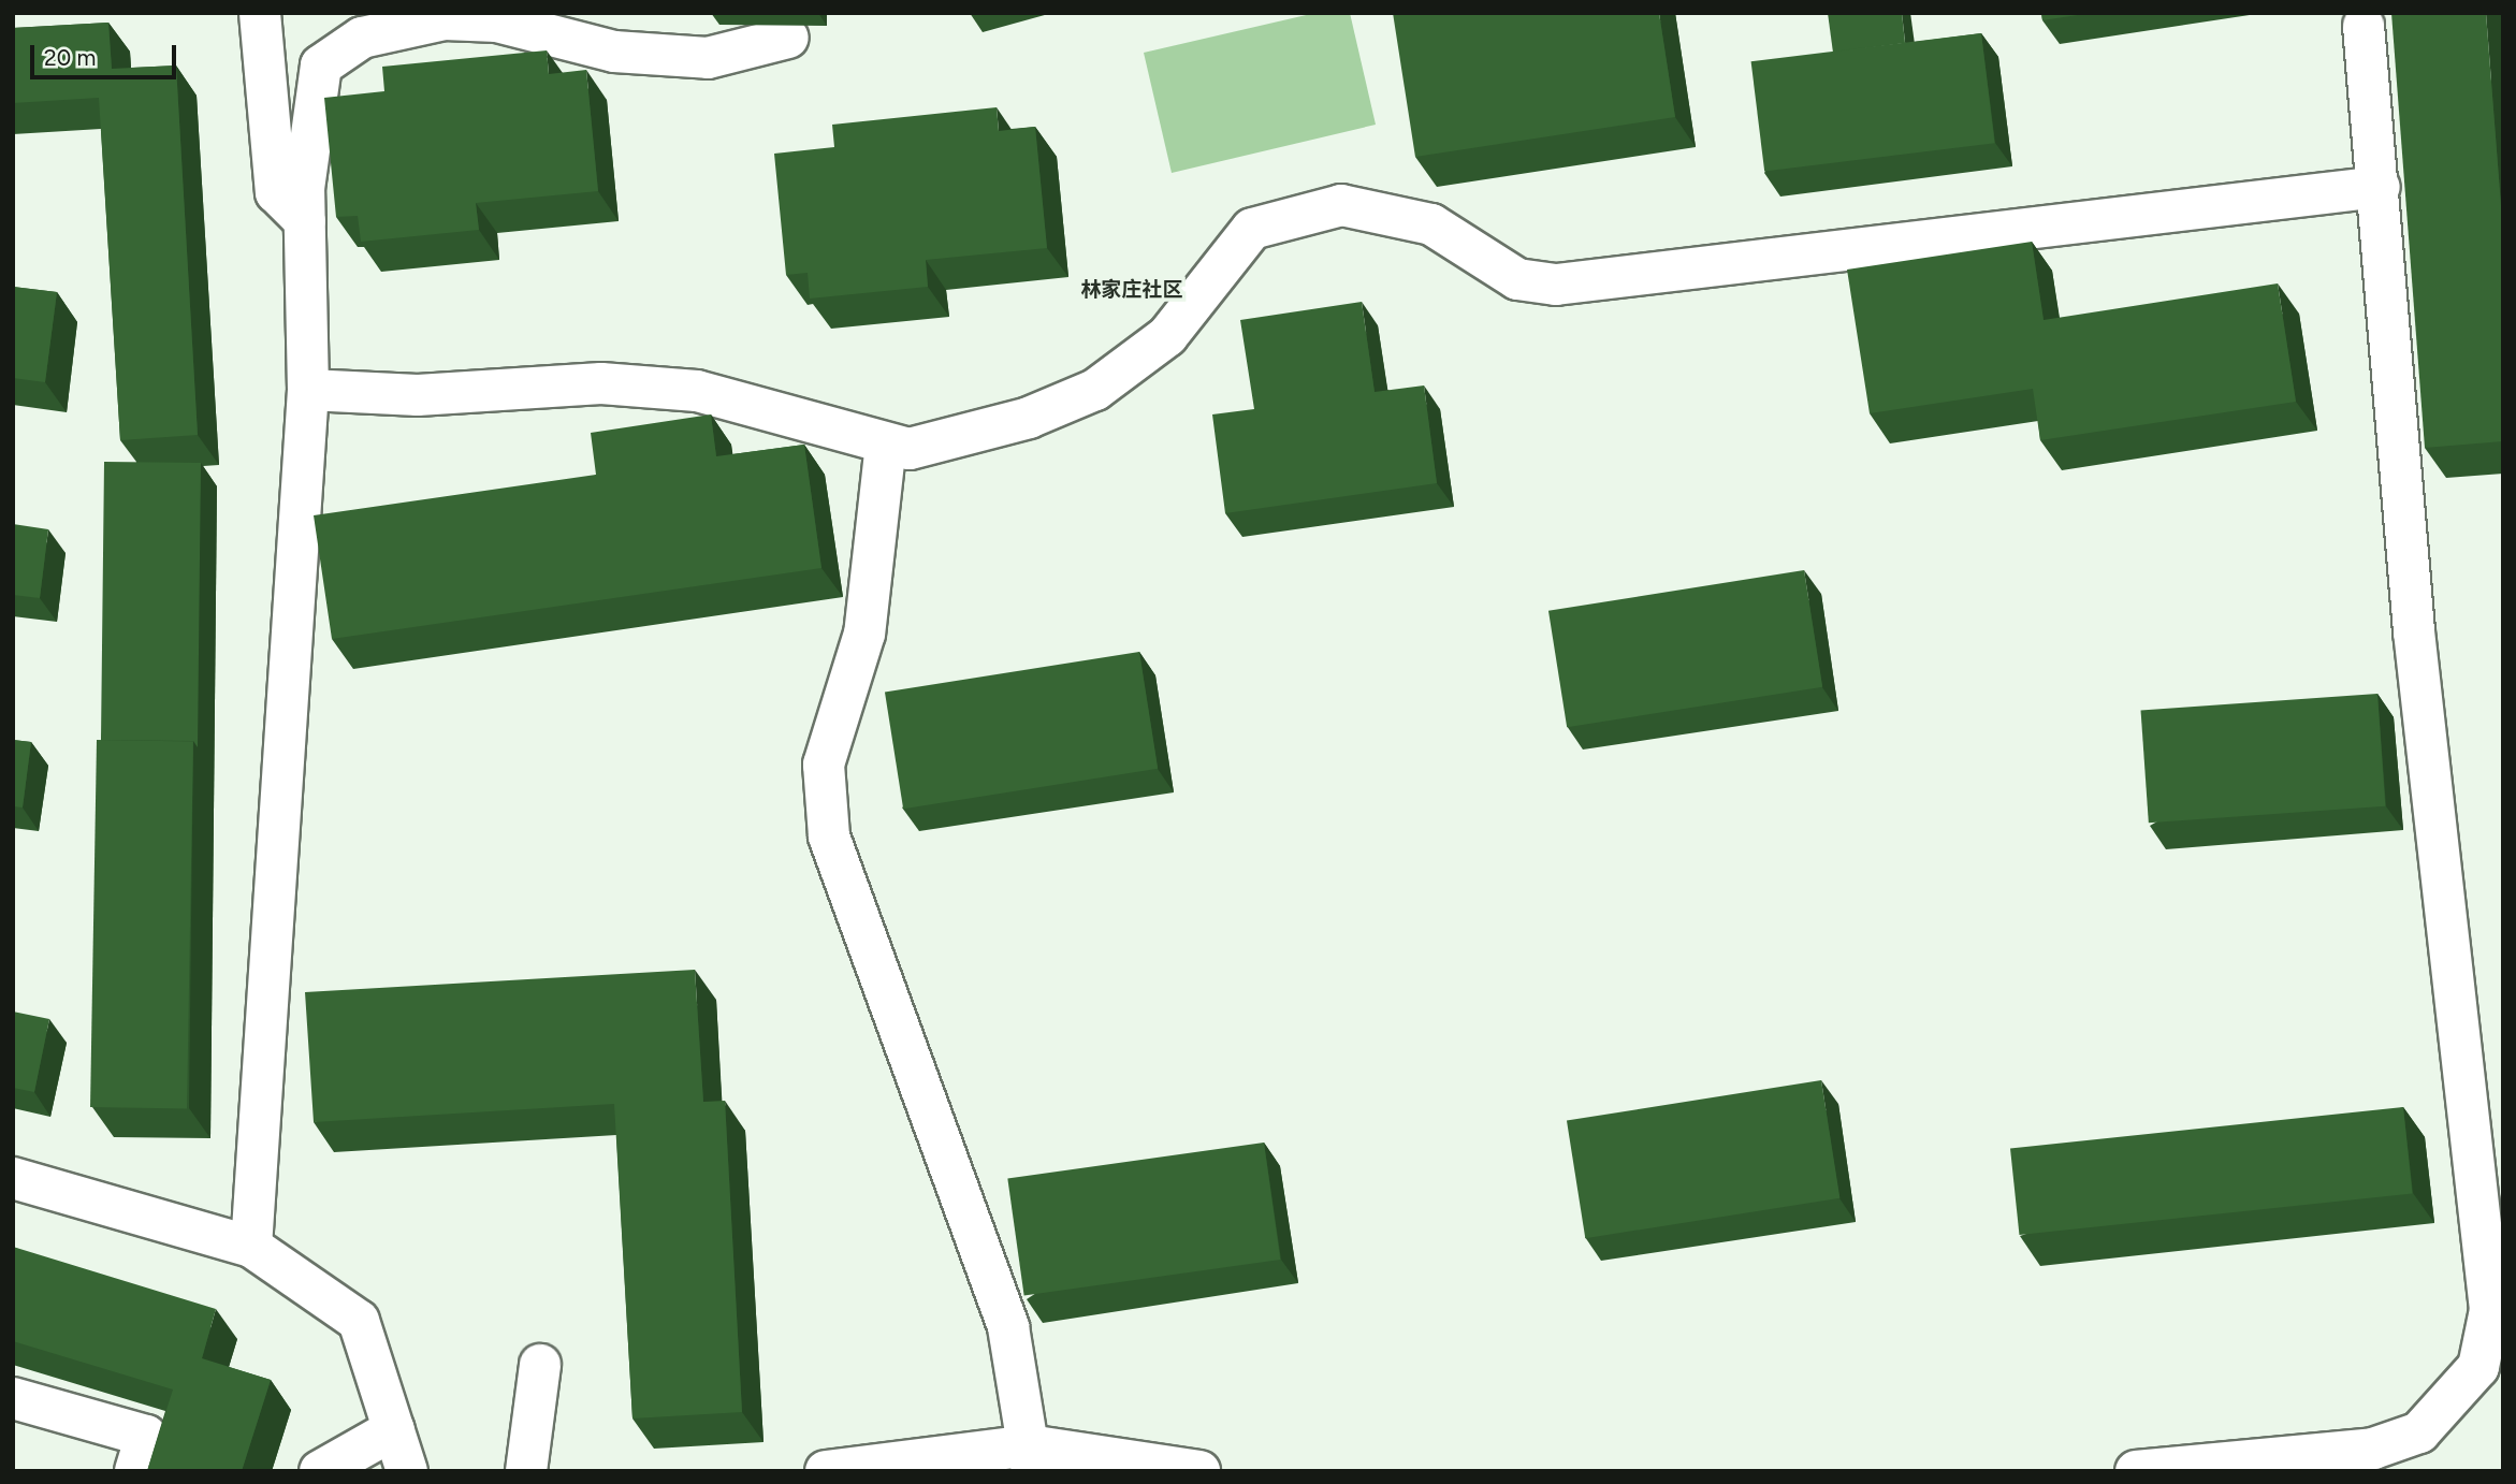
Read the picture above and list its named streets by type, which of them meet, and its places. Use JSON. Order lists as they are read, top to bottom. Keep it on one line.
{"districts":["林家庄社区"],"scale_bar":"20 m"}
